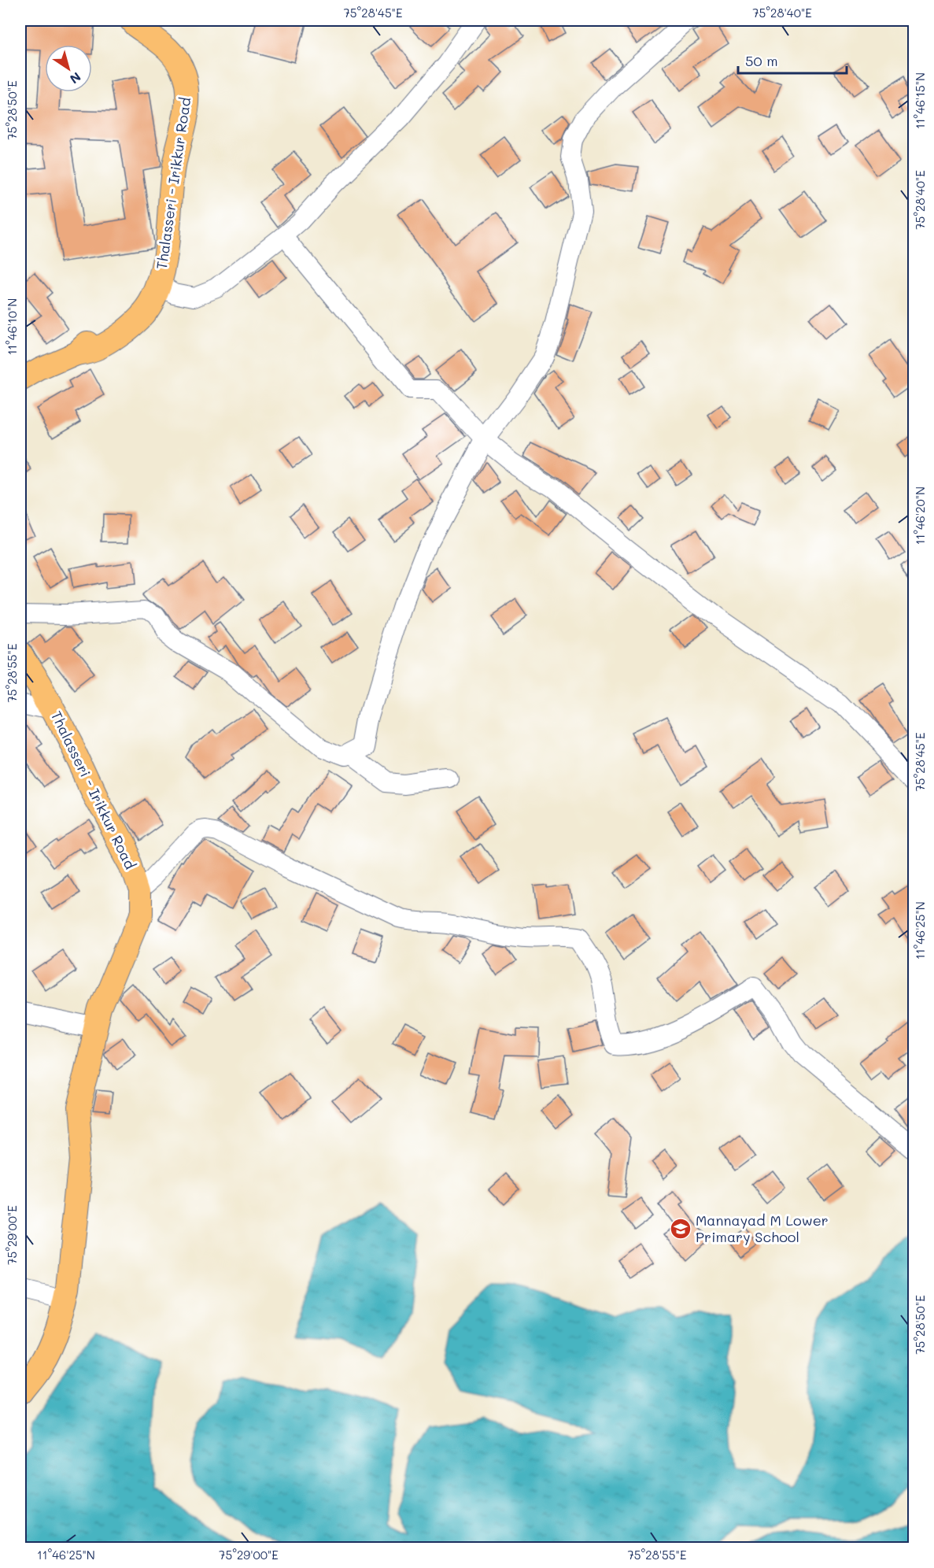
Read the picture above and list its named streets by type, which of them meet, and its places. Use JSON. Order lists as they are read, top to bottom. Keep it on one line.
{"streets":{"main road":["Thalasseri - Irikkur Road"]},"places":{"school or university":["Mannayad M Lower Primary School"]},"scale_bar":"50 m","north":"bottom right","coordinates":["75°28'45\"E","75°28'40\"E","11°46'15\"N","75°28'50\"E","11°46'10\"N","11°46'20\"N","75°28'55\"E","11°46'25\"N","75°29'00\"E"]}
